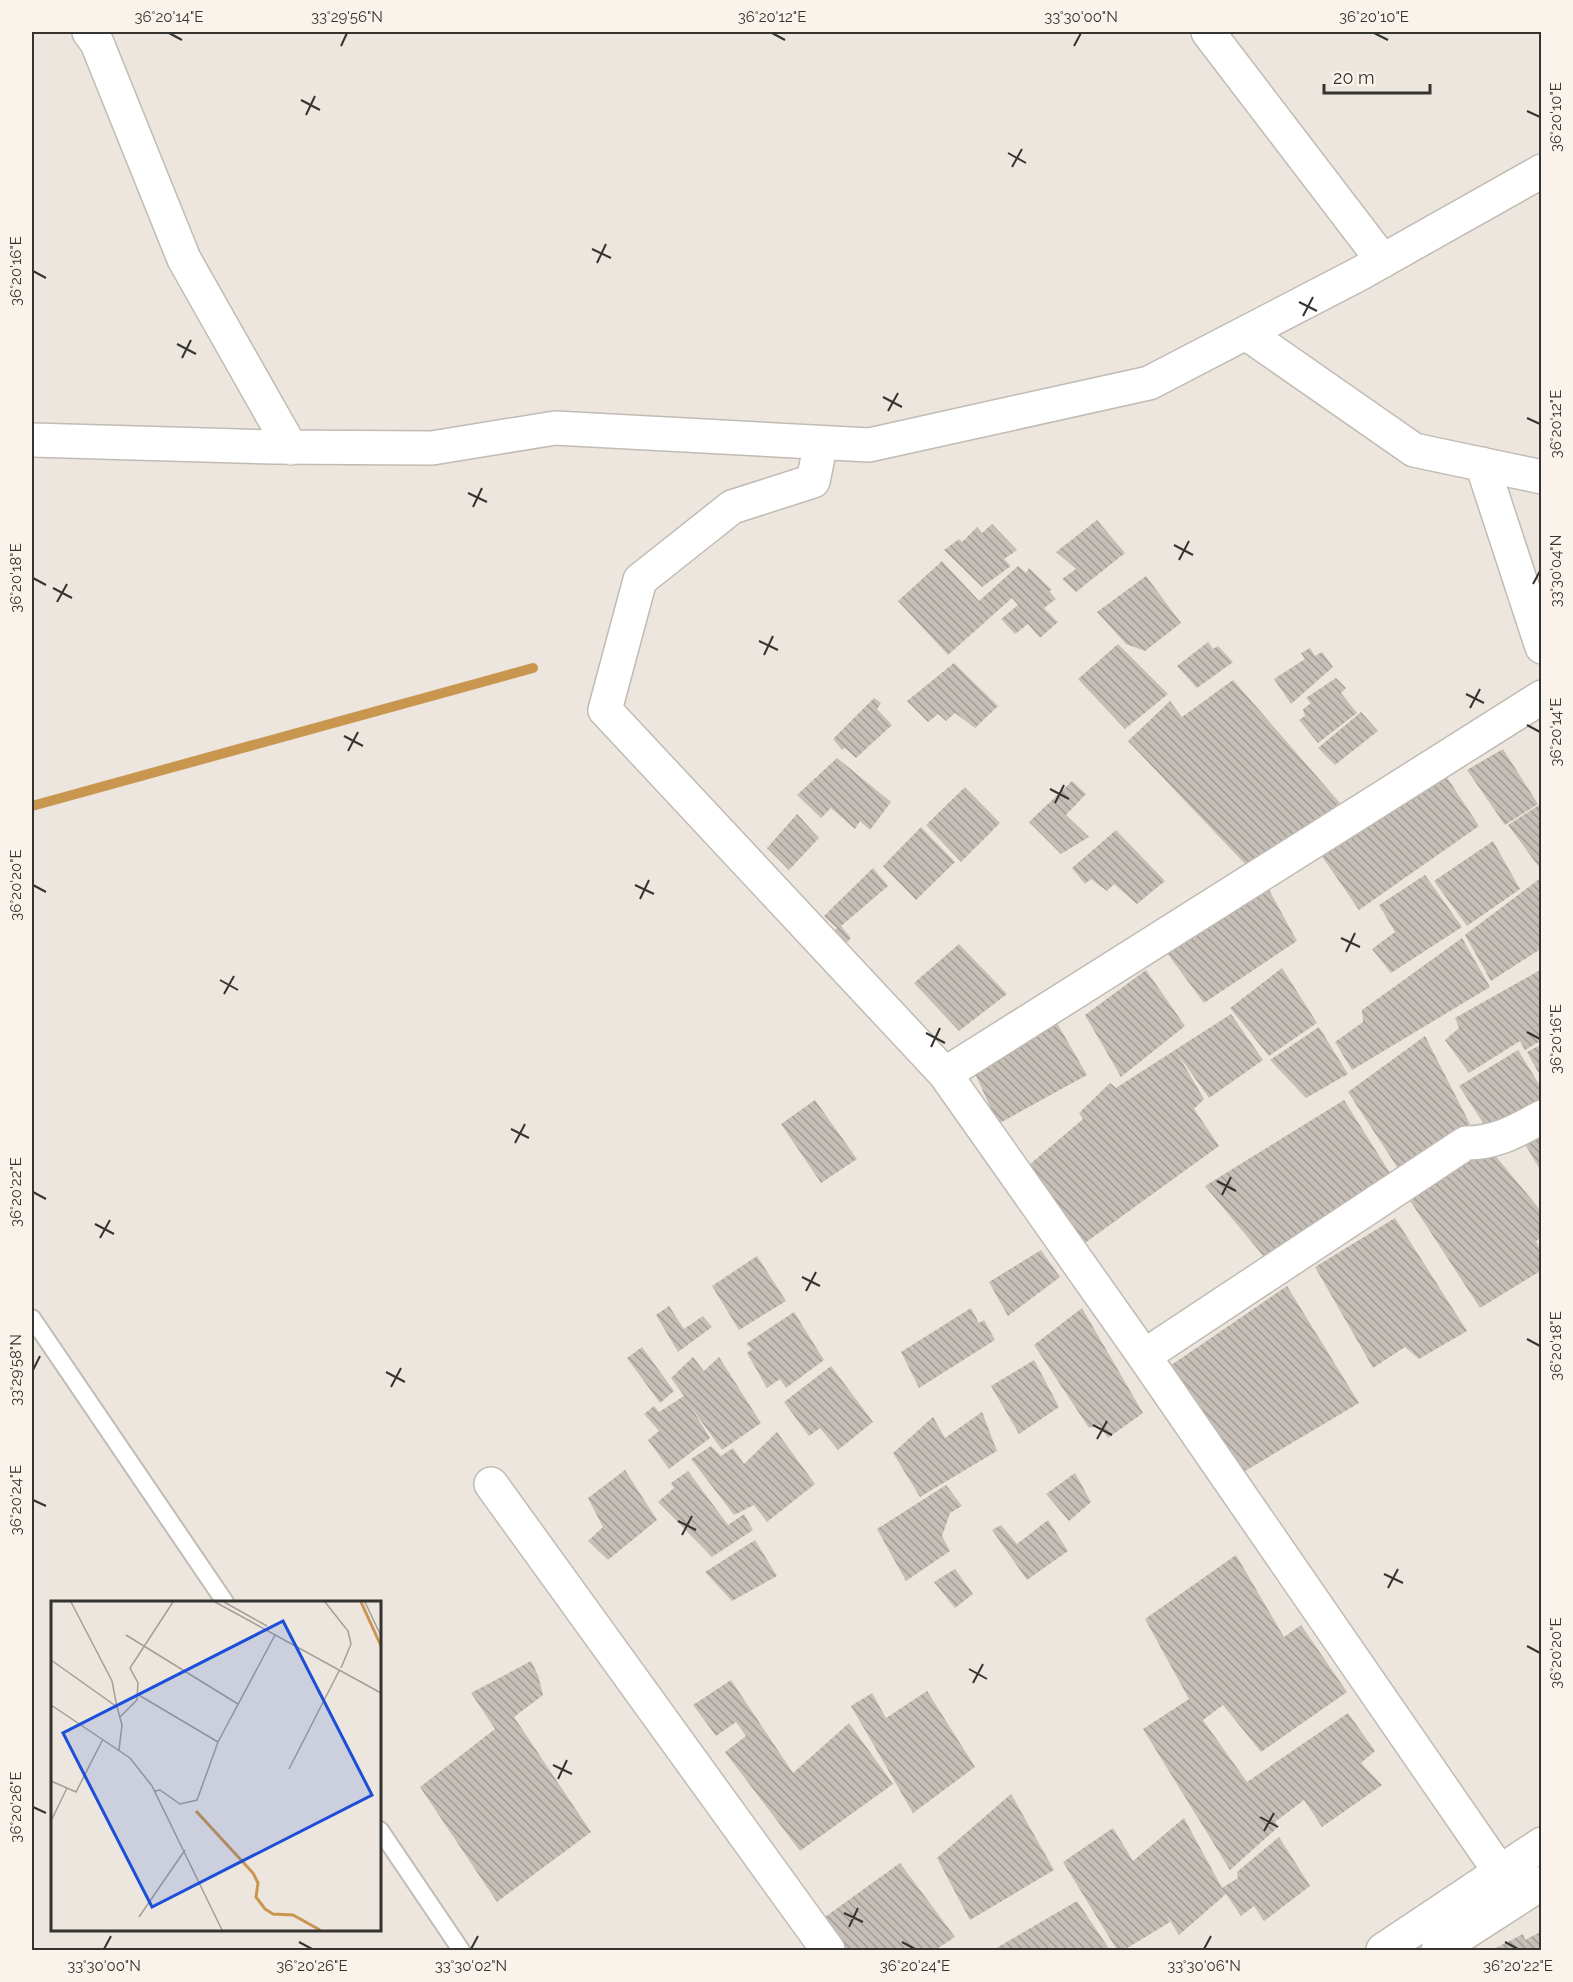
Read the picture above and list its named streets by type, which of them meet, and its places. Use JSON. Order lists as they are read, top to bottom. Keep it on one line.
{"scale_bar":"20 m","coordinates":["36°20'14\"E","33°29'56\"N","36°20'12\"E","33°30'00\"N","36°20'10\"E","36°20'16\"E","33°30'04\"N","36°20'18\"E","36°20'20\"E","36°20'22\"E","33°29'58\"N","36°20'24\"E","36°20'26\"E","33°30'02\"N","33°30'06\"N"]}
